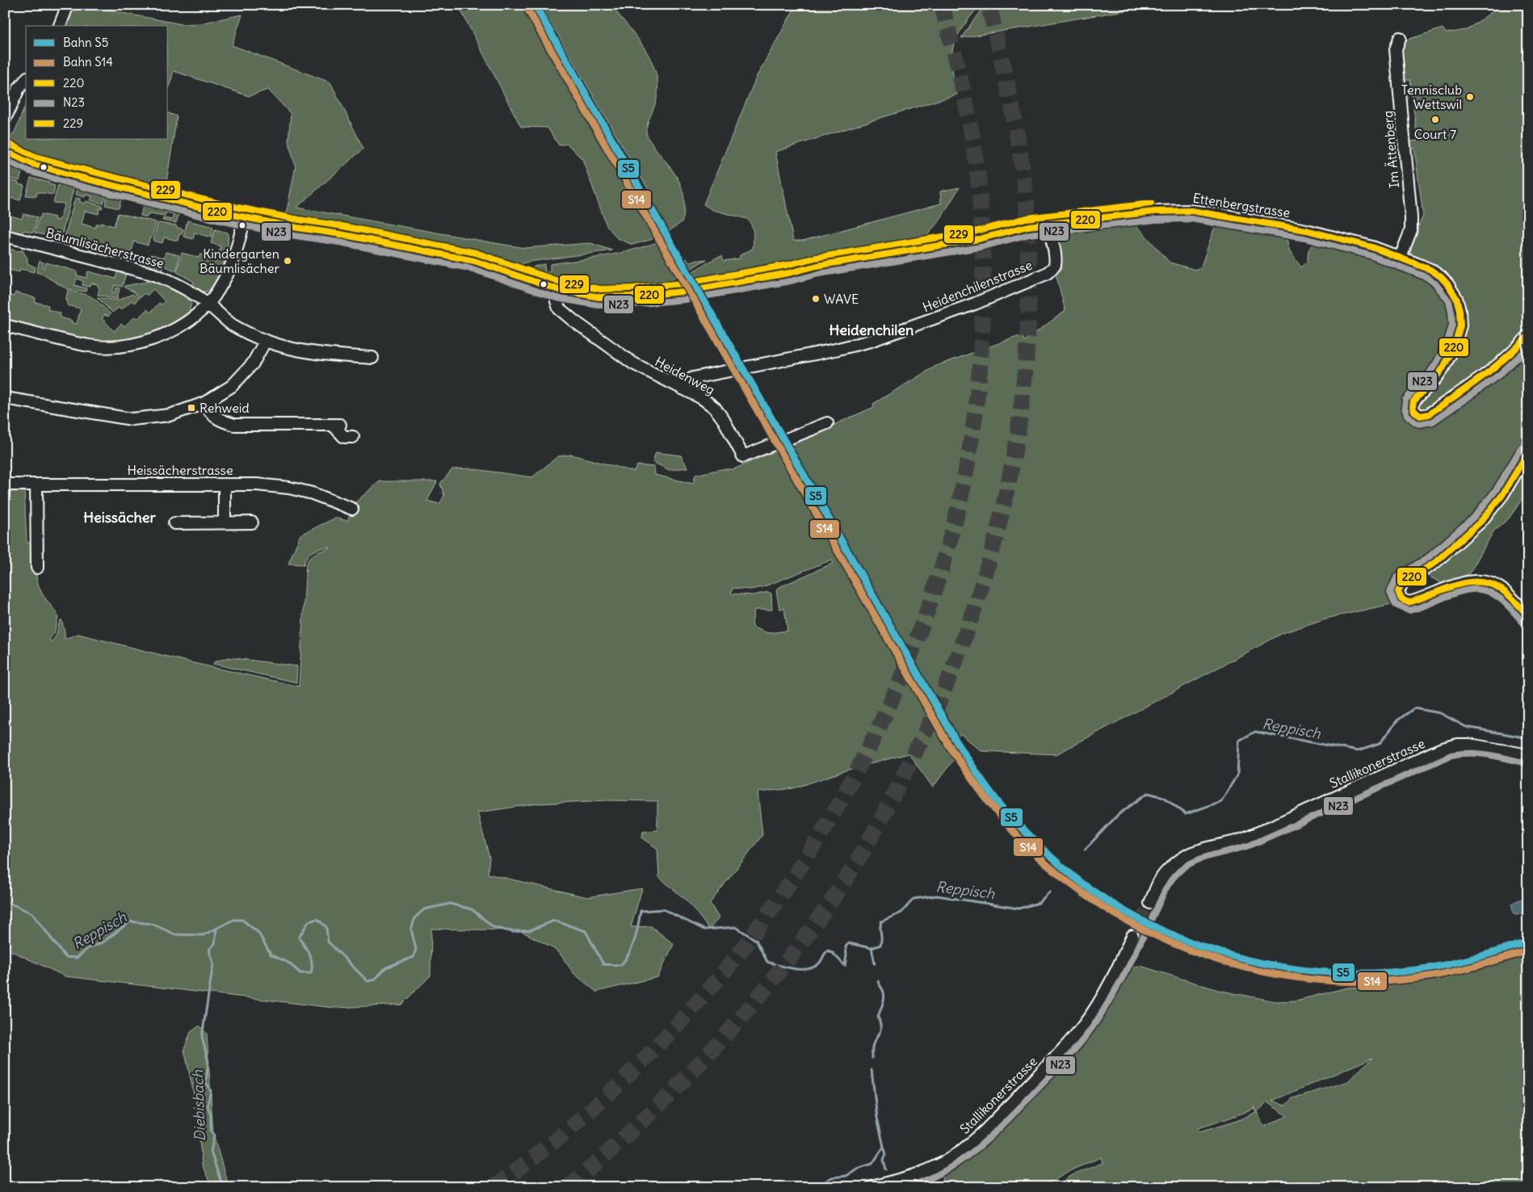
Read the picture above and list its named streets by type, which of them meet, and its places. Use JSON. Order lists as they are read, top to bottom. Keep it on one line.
{"streets":{"street":["Im Ättenberg","Ettenbergstrasse","Bäumlisächerstrasse","Heidenchilenstrasse","Heidenweg","Heissächerstrasse","Stallikonerstrasse"]},"crossings":[["Im Ättenberg","Ettenbergstrasse"],["Ettenbergstrasse","Heidenchilenstrasse"],["Ettenbergstrasse","Heidenweg"],["Heidenchilenstrasse","Heidenweg"]],"districts":["Heidenchilen","Heissächer"],"water":["Reppisch","Diebisbach"],"places":{"other":["Tennisclub Wettswil","Court 7","Kindergarten Bäumlisächer","WAVE"],"transit":["Rehweid"]},"lines":["rail line S5","rail line S14","transit line 229","transit line 220","transit line N23"],"legend":["Bahn S5","Bahn S14","220","N23","229"]}
